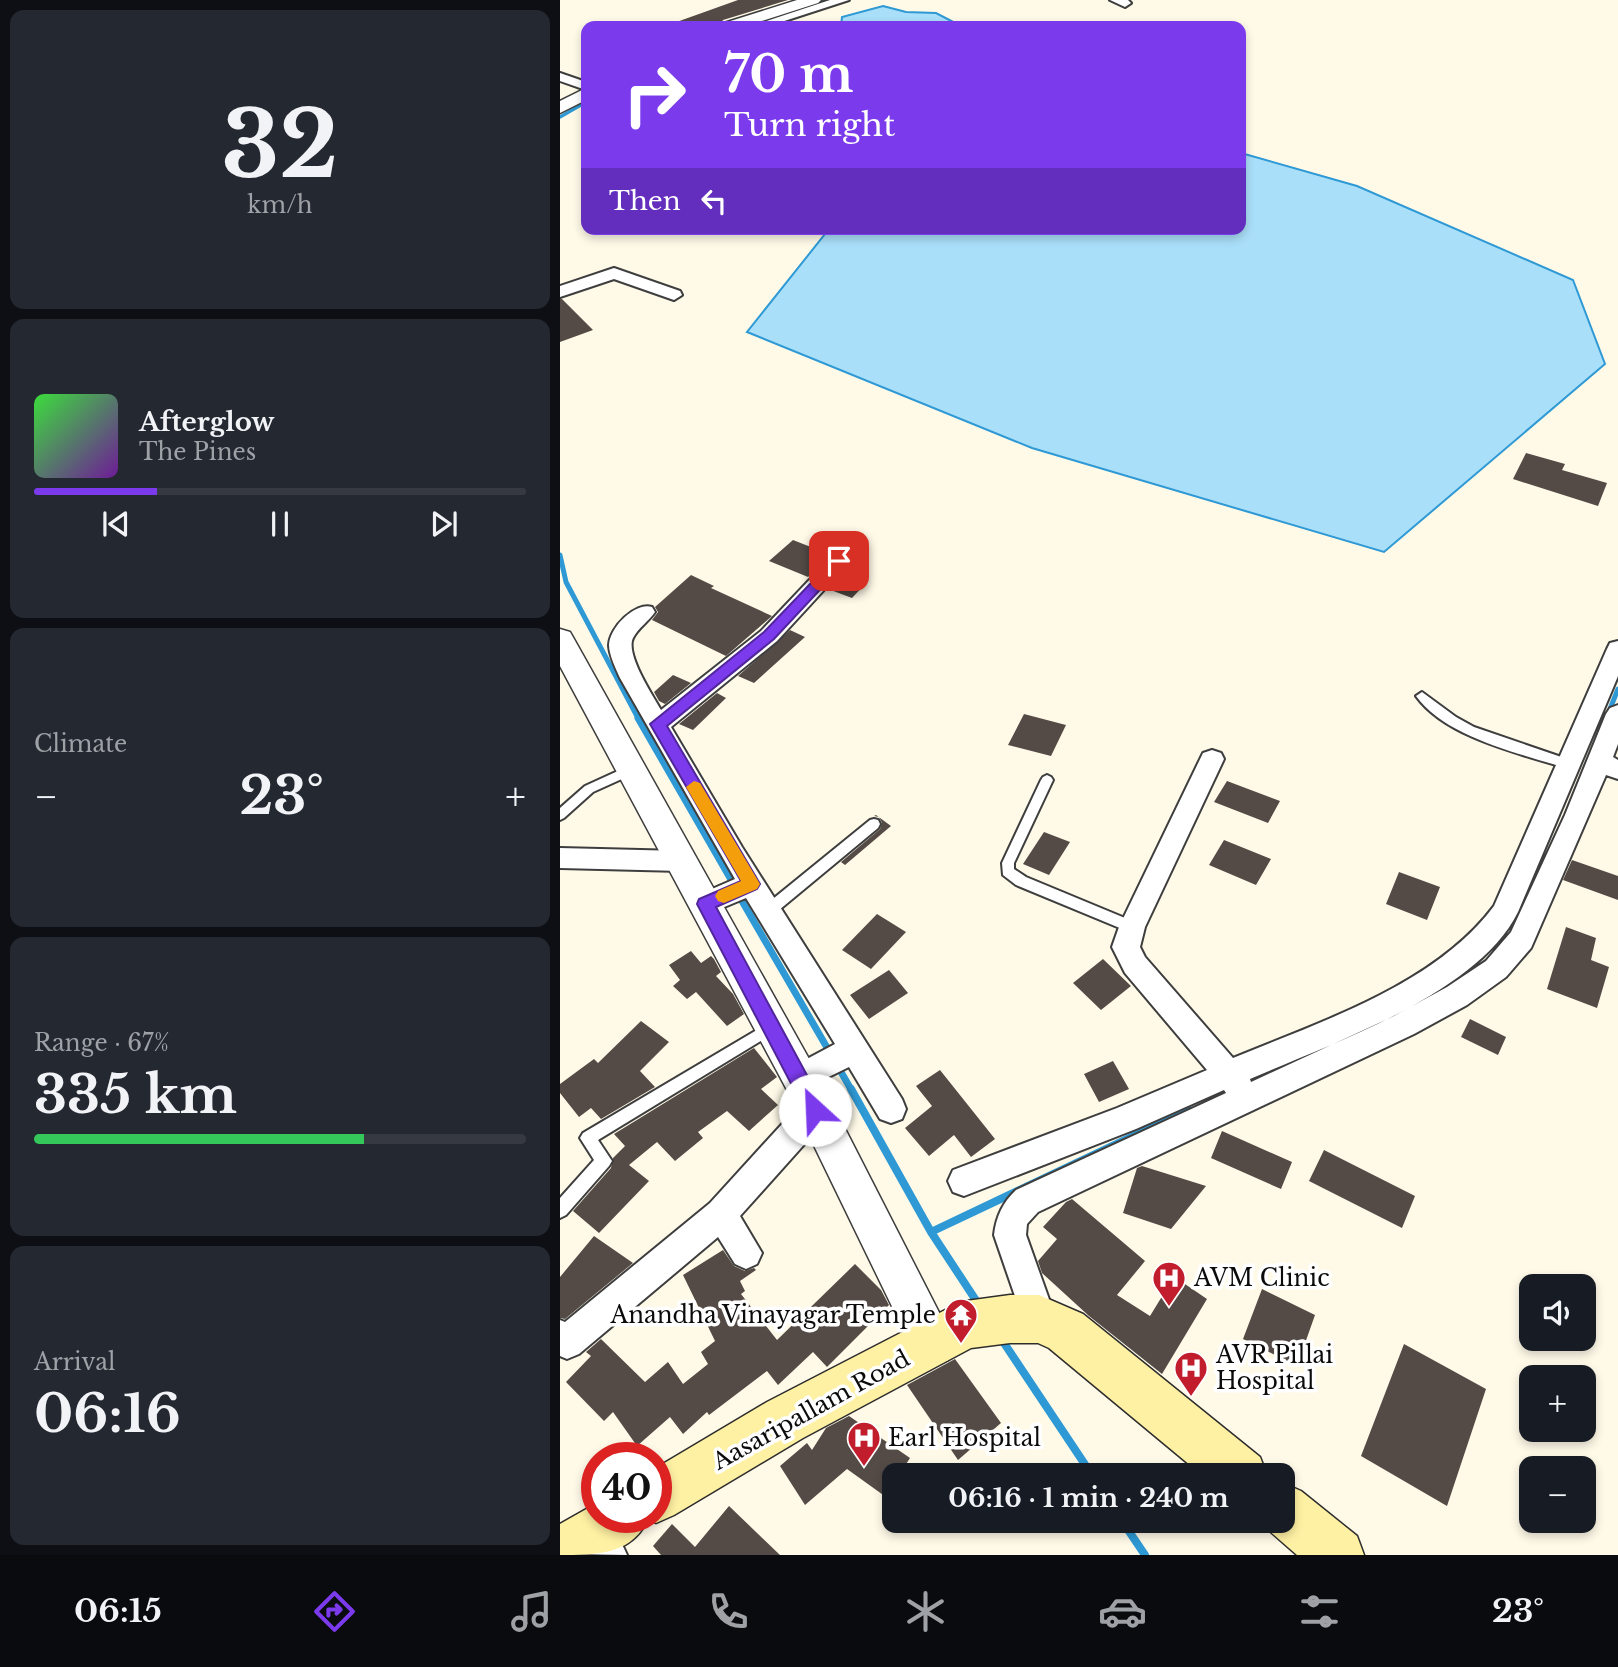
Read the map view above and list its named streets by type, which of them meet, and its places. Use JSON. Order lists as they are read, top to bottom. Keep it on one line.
{"streets":{"main road":["Aasaripallam Road"]},"places":{"hospital":["AVM Clinic","AVR Pillai Hospital","Earl Hospital"],"temple":["Anandha Vinayagar Temple"]},"page":{"tile":[["32","km/h"],"Climate",["Range · 67%","335 km"],["Arrival","06:16"]],"turn":["70 m","Turn right"],"then":"Then","song":["Afterglow","The Pines"],"heat":["−","23°","+"],"map_buttons":["+","−"],"limit":"40","trip":"06:16 · 1 min · 240 m","tabs":["06:15","23°"]}}
